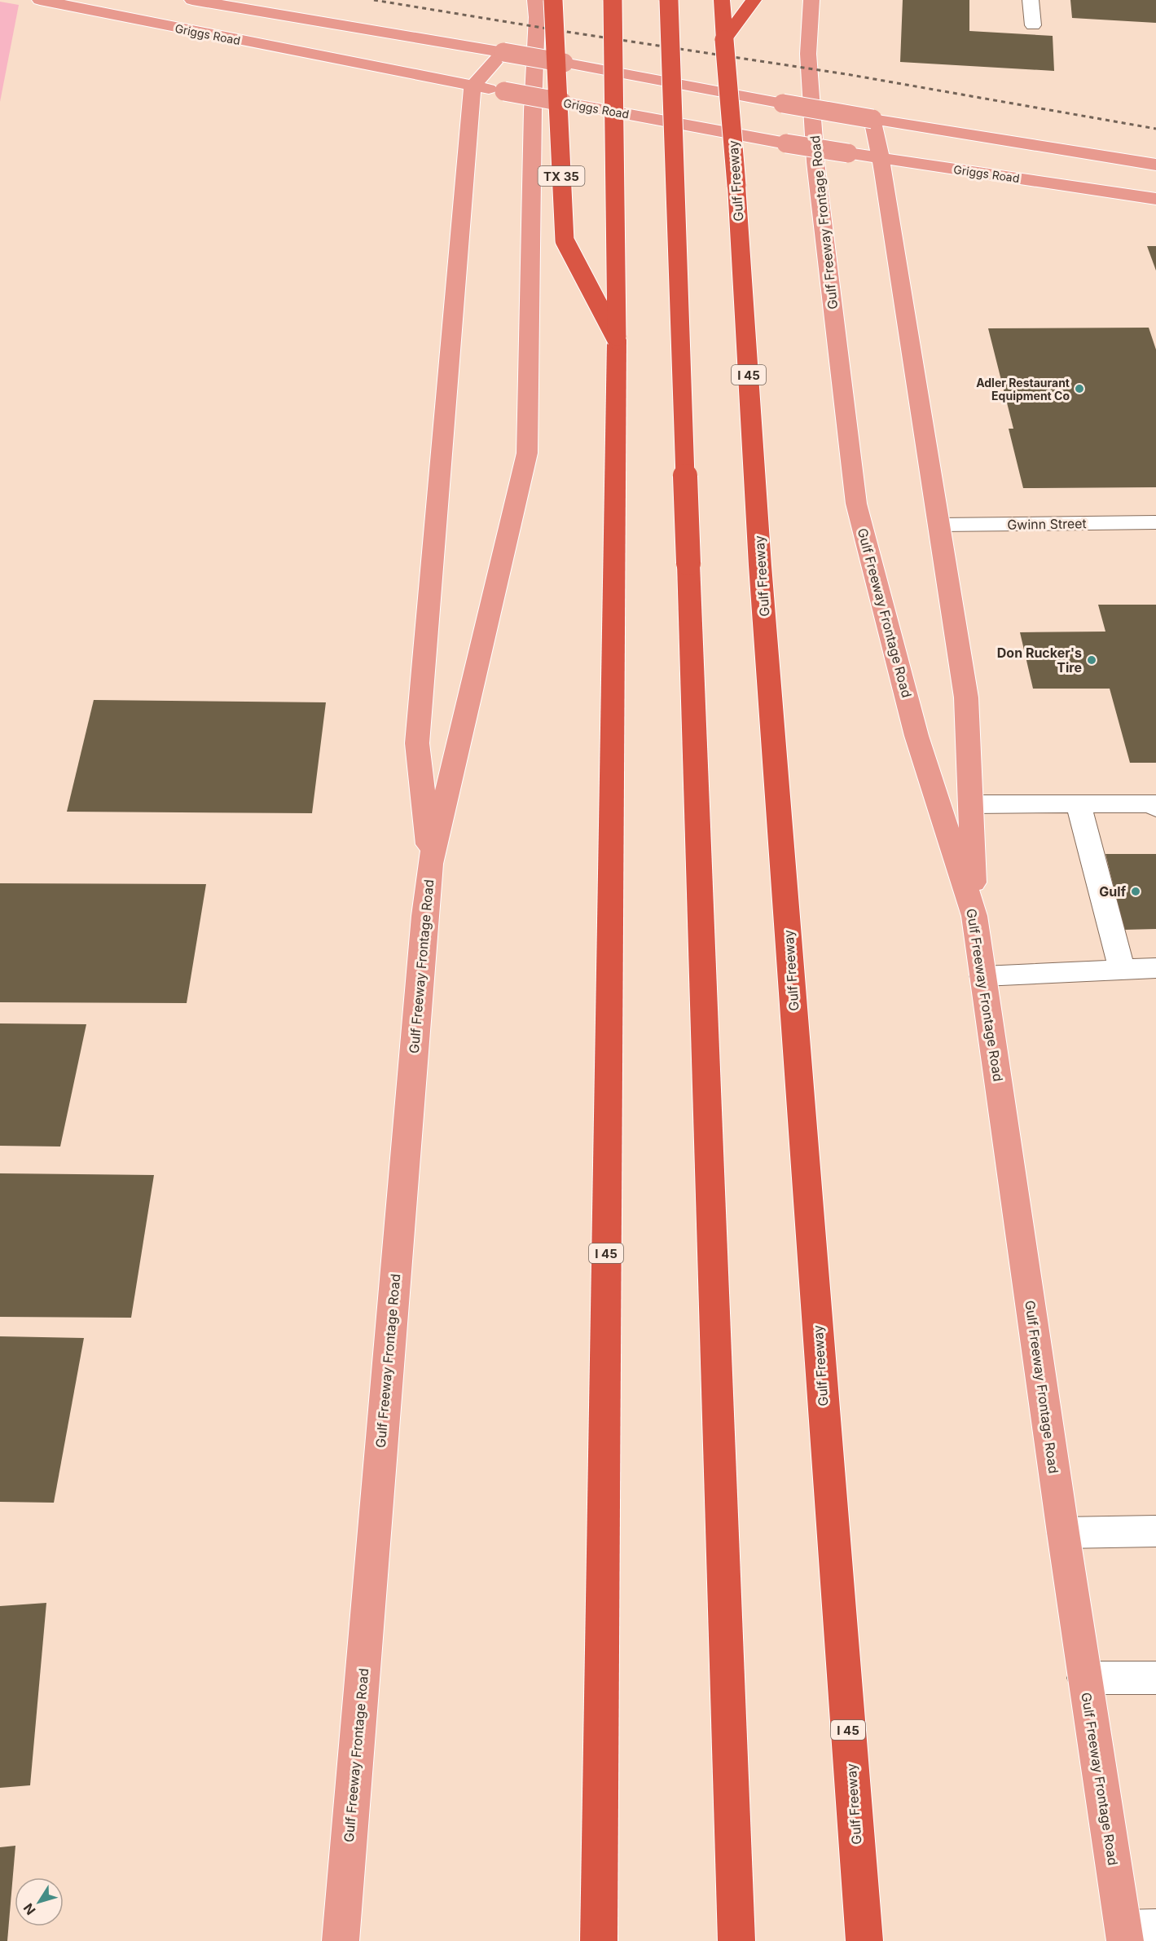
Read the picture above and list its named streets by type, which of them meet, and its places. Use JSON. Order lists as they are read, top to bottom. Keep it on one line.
{"streets":{"highway":["TX 35","Gulf Freeway","I 45"],"main road":["Griggs Road","Gulf Freeway Frontage Road"],"street":["Gwinn Street"]},"crossings":[["TX 35","I 45"]],"places":["Adler Restaurant Equipment Co","Don Rucker's Tire","Gulf"],"north":"bottom left"}
